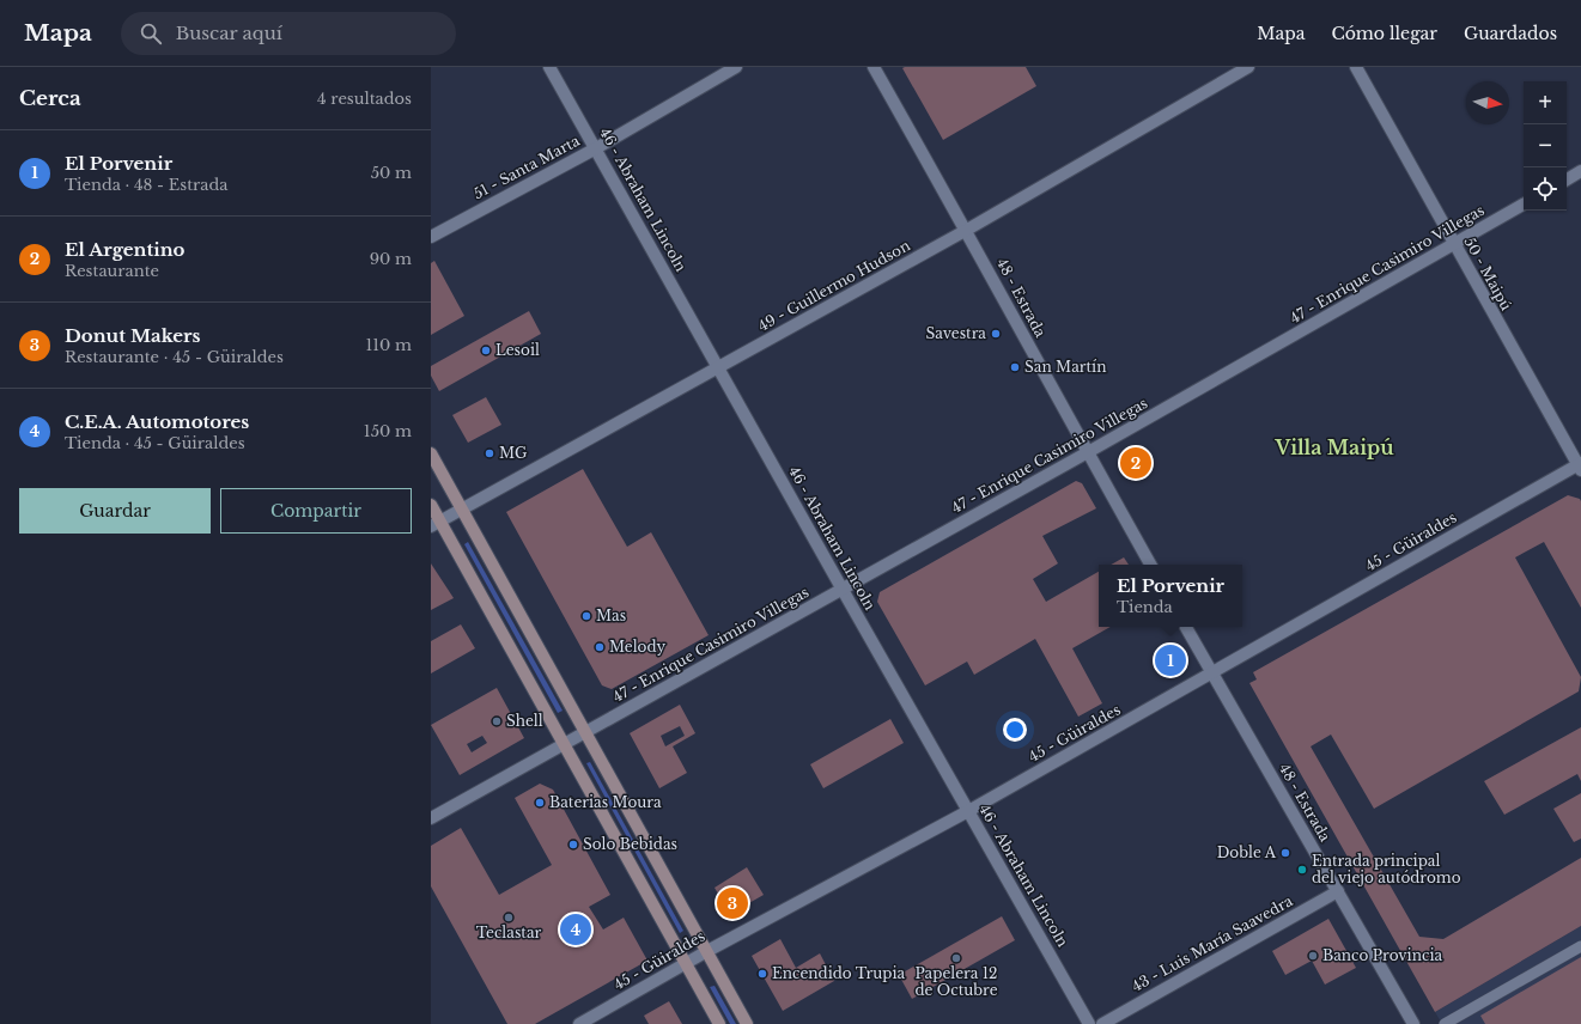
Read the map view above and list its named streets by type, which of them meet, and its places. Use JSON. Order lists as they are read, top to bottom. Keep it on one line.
{"streets":{"street":["51 - Santa Marta","46 - Abraham Lincoln","47 - Enrique Casimiro Villegas","50 - Maipú","49 - Guillermo Hudson","48 - Estrada","45 - Güiraldes","43 - Luis María Saavedra"]},"crossings":[["51 - Santa Marta","46 - Abraham Lincoln"],["46 - Abraham Lincoln","47 - Enrique Casimiro Villegas"],["46 - Abraham Lincoln","49 - Guillermo Hudson"],["46 - Abraham Lincoln","45 - Güiraldes"],["47 - Enrique Casimiro Villegas","50 - Maipú"],["47 - Enrique Casimiro Villegas","48 - Estrada"],["50 - Maipú","45 - Güiraldes"],["49 - Guillermo Hudson","48 - Estrada"],["48 - Estrada","45 - Güiraldes"],["48 - Estrada","43 - Luis María Saavedra"]],"districts":["Villa Maipú"],"places":["Savestra","Lesoil","San Martín","MG","Mas","Melody","Shell","Baterias Moura","Solo Bebidas","Doble A","Entrada principal del viejo autódromo","Teclastar","Banco Provincia","Papelera 12 de Octubre","Encendido Trupia"],"north":"right","page":{"header":"Mapa","search":"Buscar aquí","nav":["Mapa","Cómo llegar","Guardados"],"heading":["Cerca","4 resultados"],"map_buttons":["+","−"],"list":[{"mark":"1","name":"El Porvenir","note":"Tienda · 48 - Estrada","value":"50 m"},{"mark":"2","name":"El Argentino","note":"Restaurante","value":"90 m"},{"mark":"3","name":"Donut Makers","note":"Restaurante · 45 - Güiraldes","value":"110 m"},{"mark":"4","name":"C.E.A. Automotores","note":"Tienda · 45 - Güiraldes","value":"150 m"}],"pins":["2","1","3","4"],"buttons":["Guardar","Compartir"],"popup":["El Porvenir","Tienda"]}}
